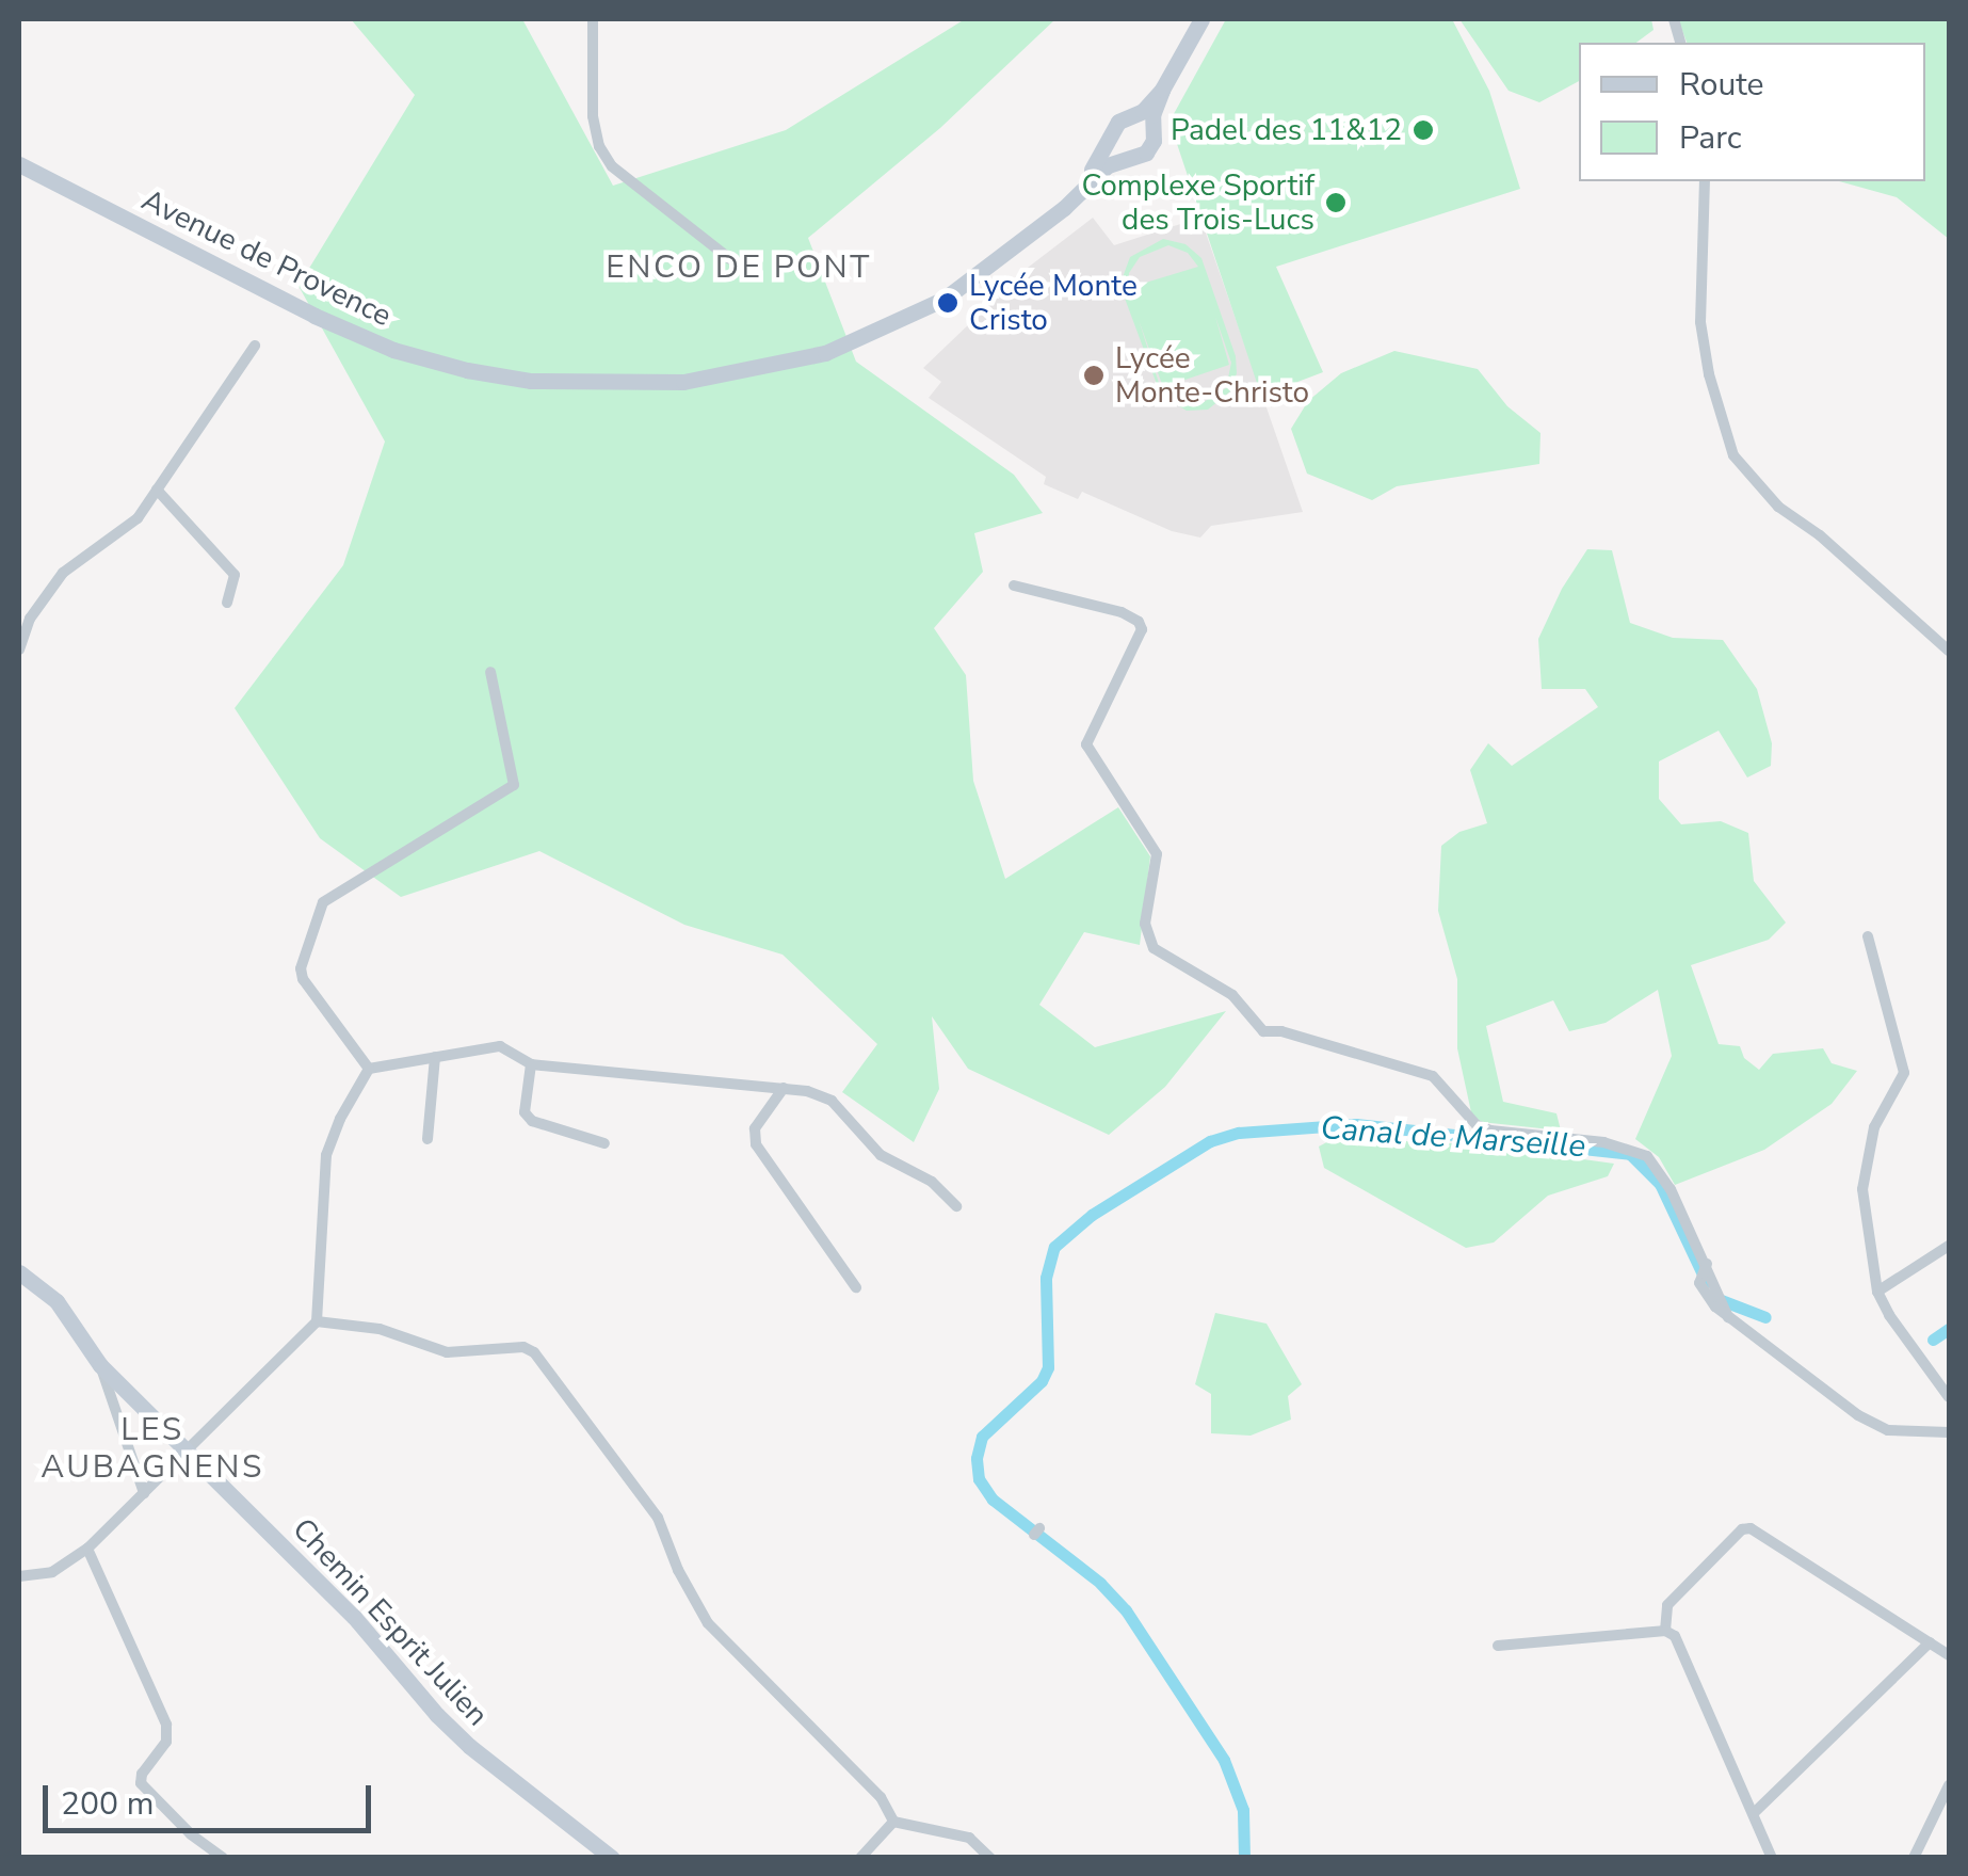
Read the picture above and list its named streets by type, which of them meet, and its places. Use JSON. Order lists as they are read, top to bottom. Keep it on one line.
{"streets":{"main road":["Avenue de Provence","Chemin Esprit Julien"]},"districts":["ENCO DE PONT","LES AUBAGNENS"],"water":["Canal de Marseille"],"places":["Padel des 11&12","Complexe Sportif des Trois-Lucs","Lycée Monte Cristo","Lycée Monte-Christo"],"legend":["Route","Parc"],"scale_bar":"200 m"}
